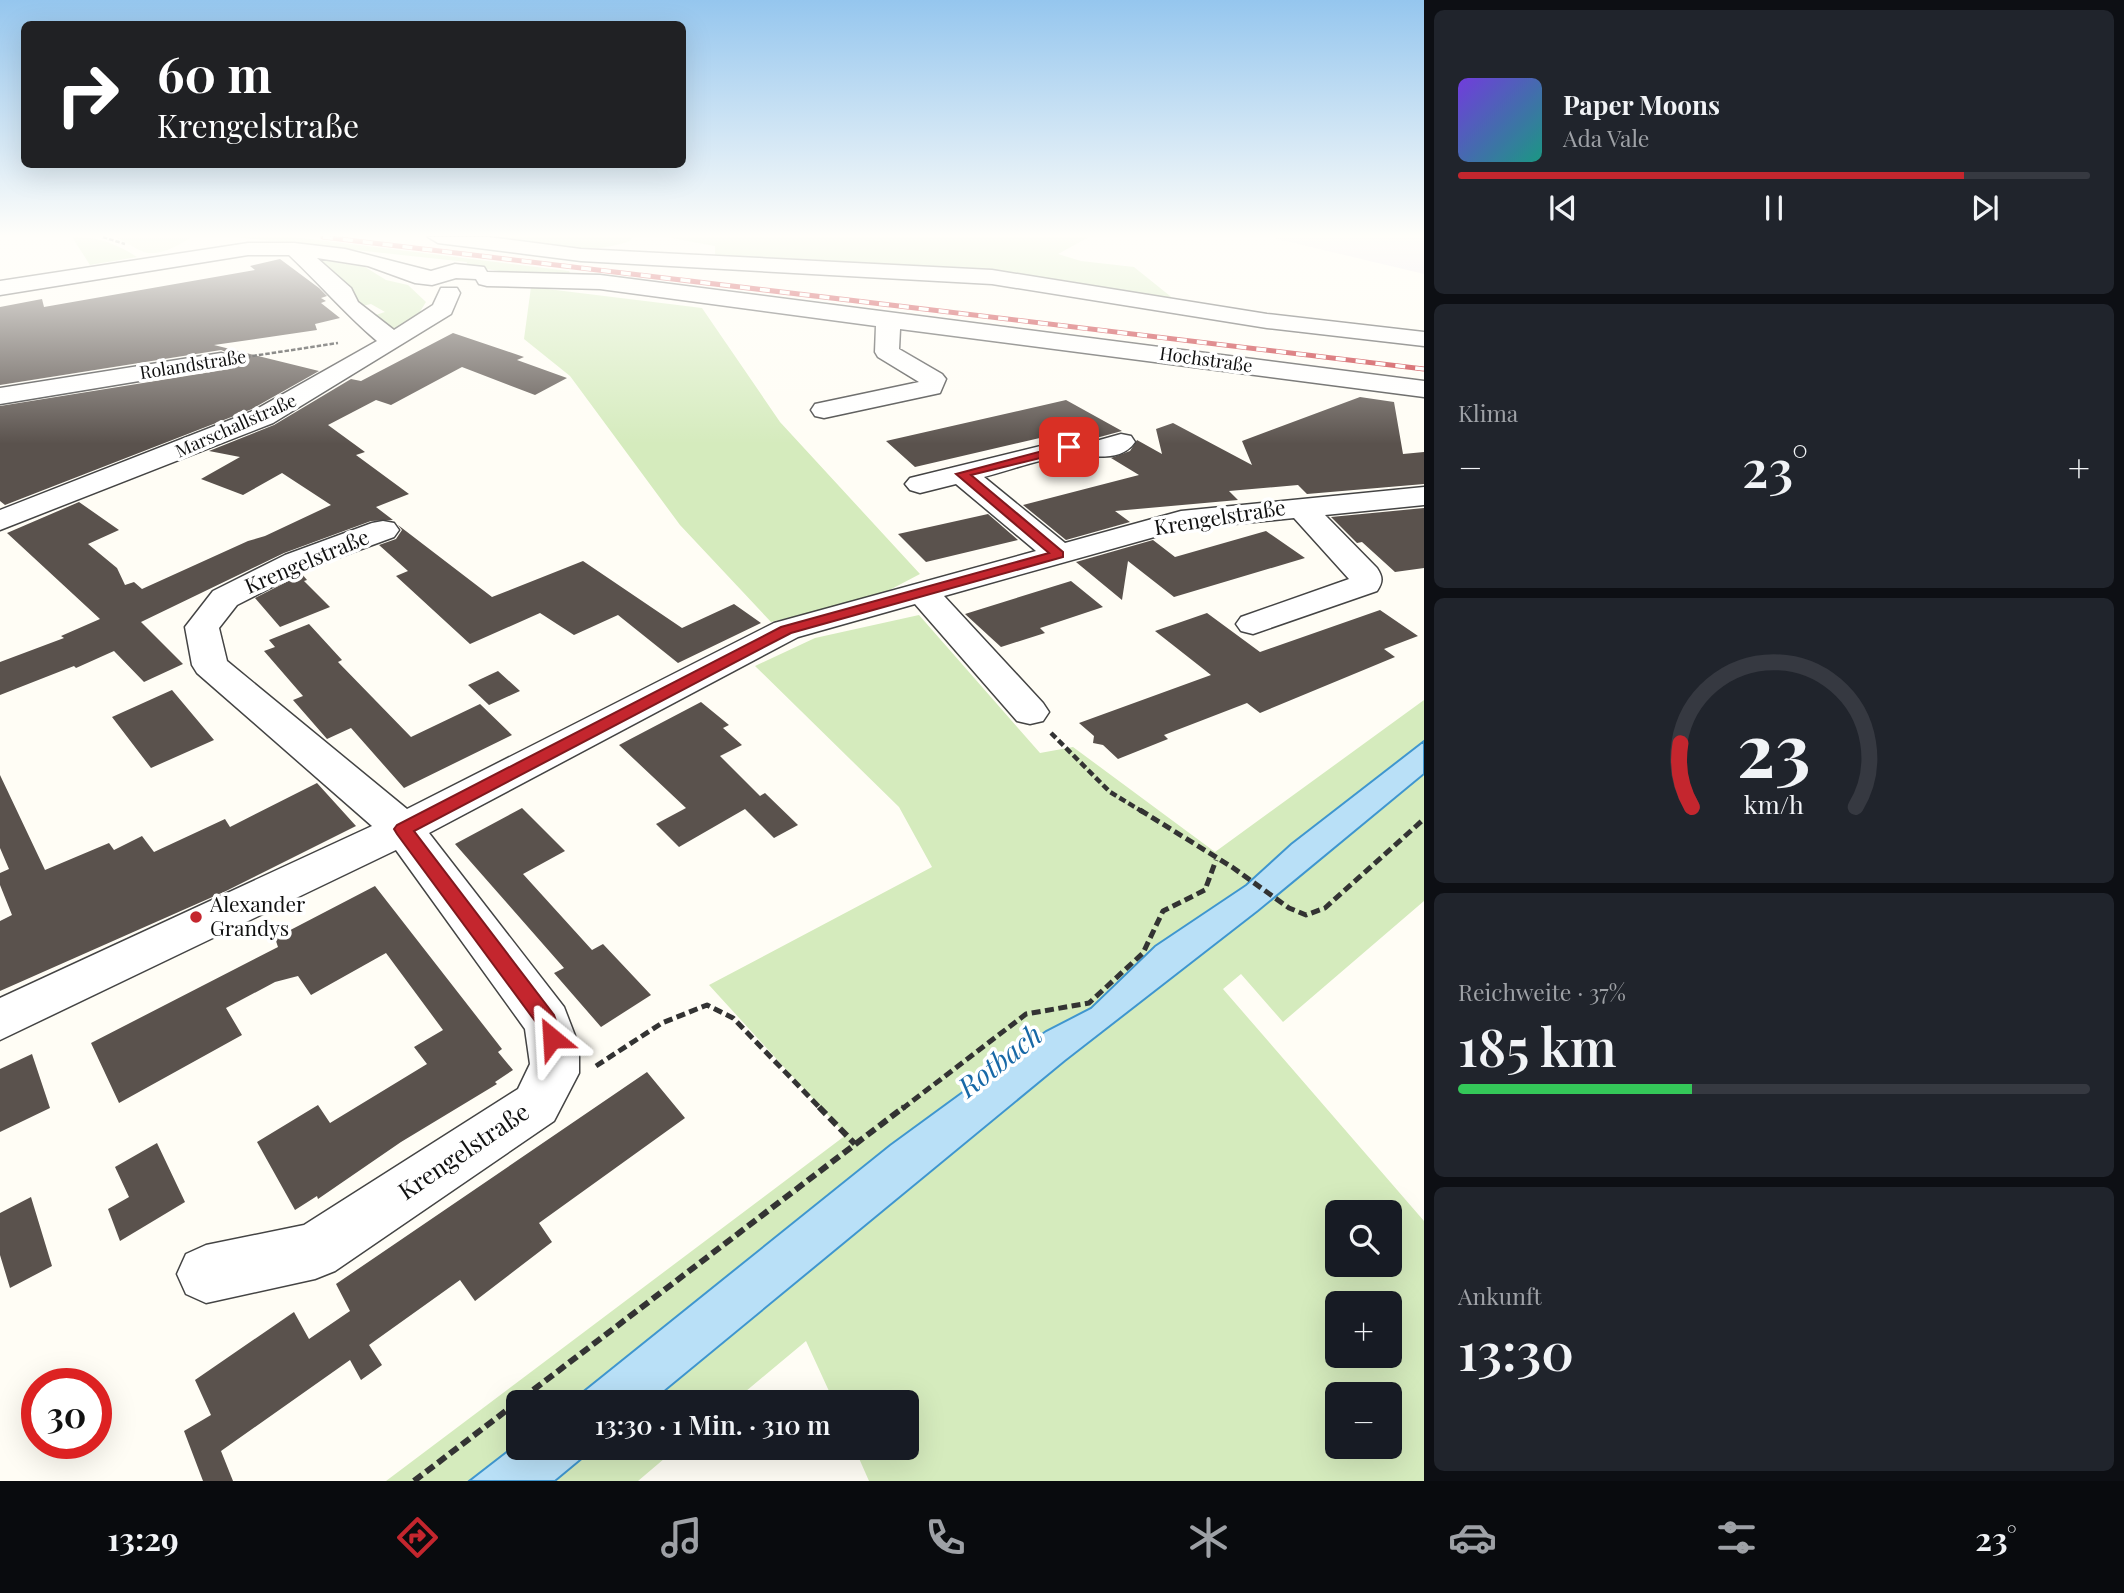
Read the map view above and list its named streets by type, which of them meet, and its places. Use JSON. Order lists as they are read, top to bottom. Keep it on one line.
{"streets":{"street":["Hochstraße","Rolandstraße","Marschallstraße","Krengelstraße"]},"crossings":[["Rolandstraße","Marschallstraße"]],"water":["Rotbach"],"places":["Alexander Grandys"],"page":{"turn":["60 m","Krengelstraße"],"song":["Paper Moons","Ada Vale"],"tile":["Klima",["Reichweite · 37%","185 km"],["Ankunft","13:30"]],"heat":["−","23°","+"],"map_buttons":["+","−"],"limit":"30","trip":"13:30 · 1 Min. · 310 m","tabs":["13:29","23°"],"gauge":["23","km/h"]}}
